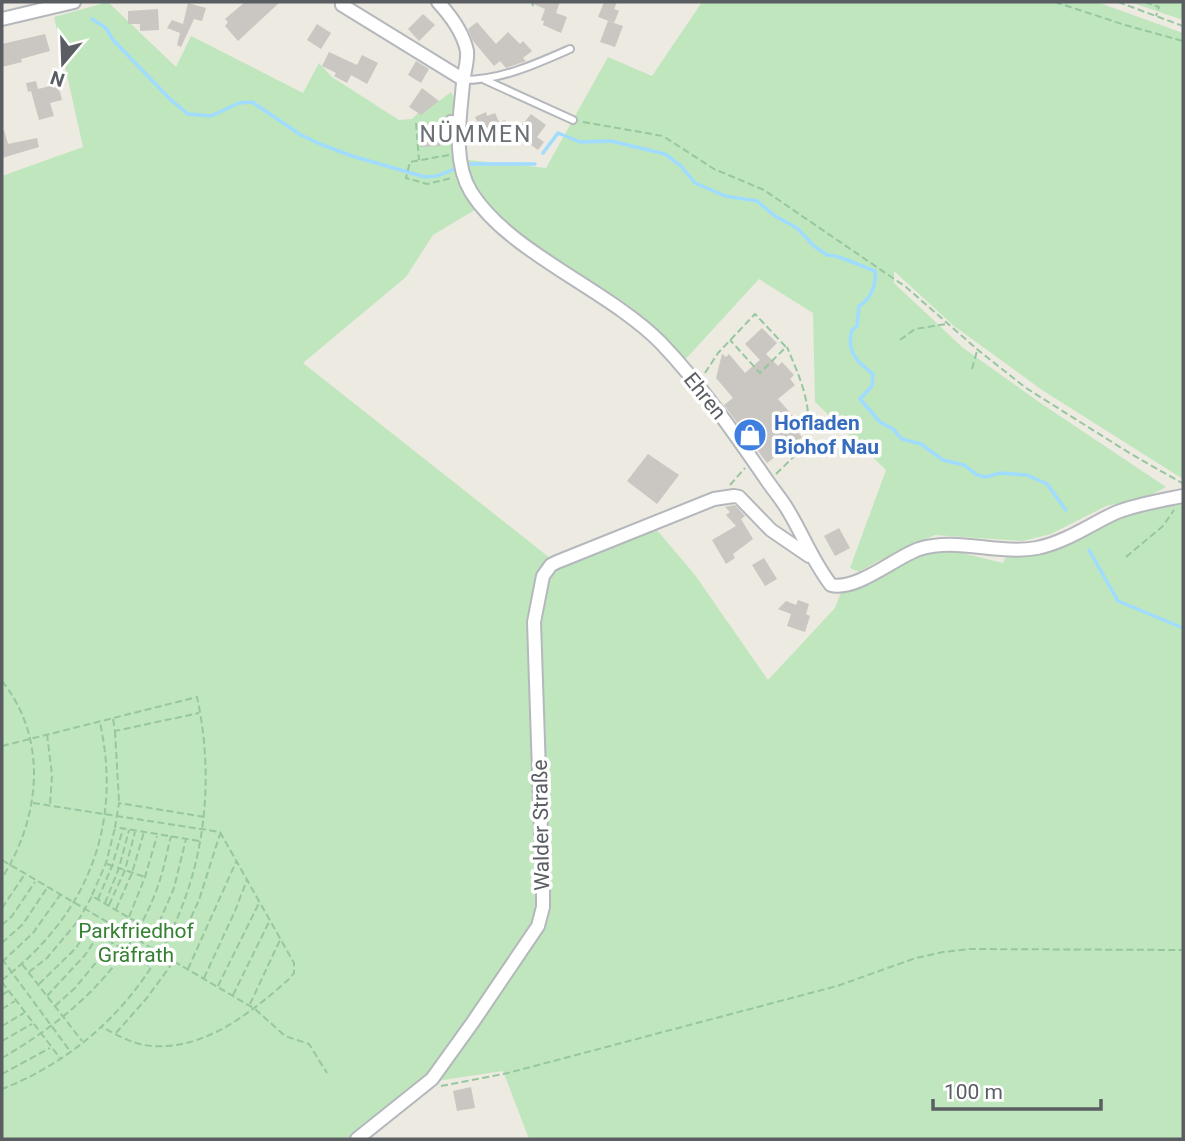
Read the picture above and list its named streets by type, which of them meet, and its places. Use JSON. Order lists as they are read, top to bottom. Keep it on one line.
{"streets":{"street":["Ehren","Walder Straße"]},"districts":["NÜMMEN"],"parks":["Parkfriedhof Gräfrath"],"places":{"shop":["Hofladen Biohof Nau"]},"scale_bar":"100 m","north":"bottom"}
